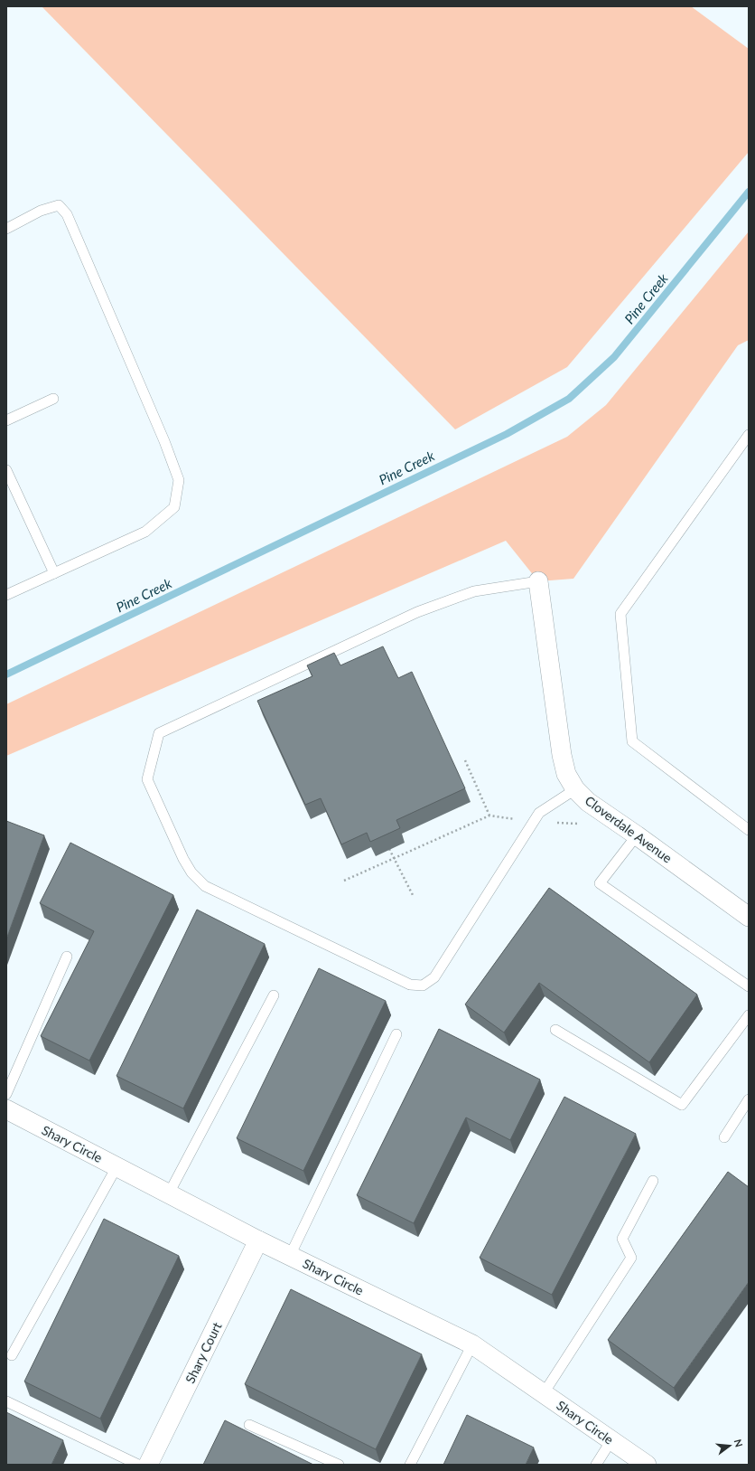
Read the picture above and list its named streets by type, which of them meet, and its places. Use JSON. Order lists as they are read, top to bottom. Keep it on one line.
{"streets":{"street":["Cloverdale Avenue","Shary Circle","Shary Court"]},"crossings":[["Shary Circle","Shary Court"]],"water":["Pine Creek"],"north":"right"}
